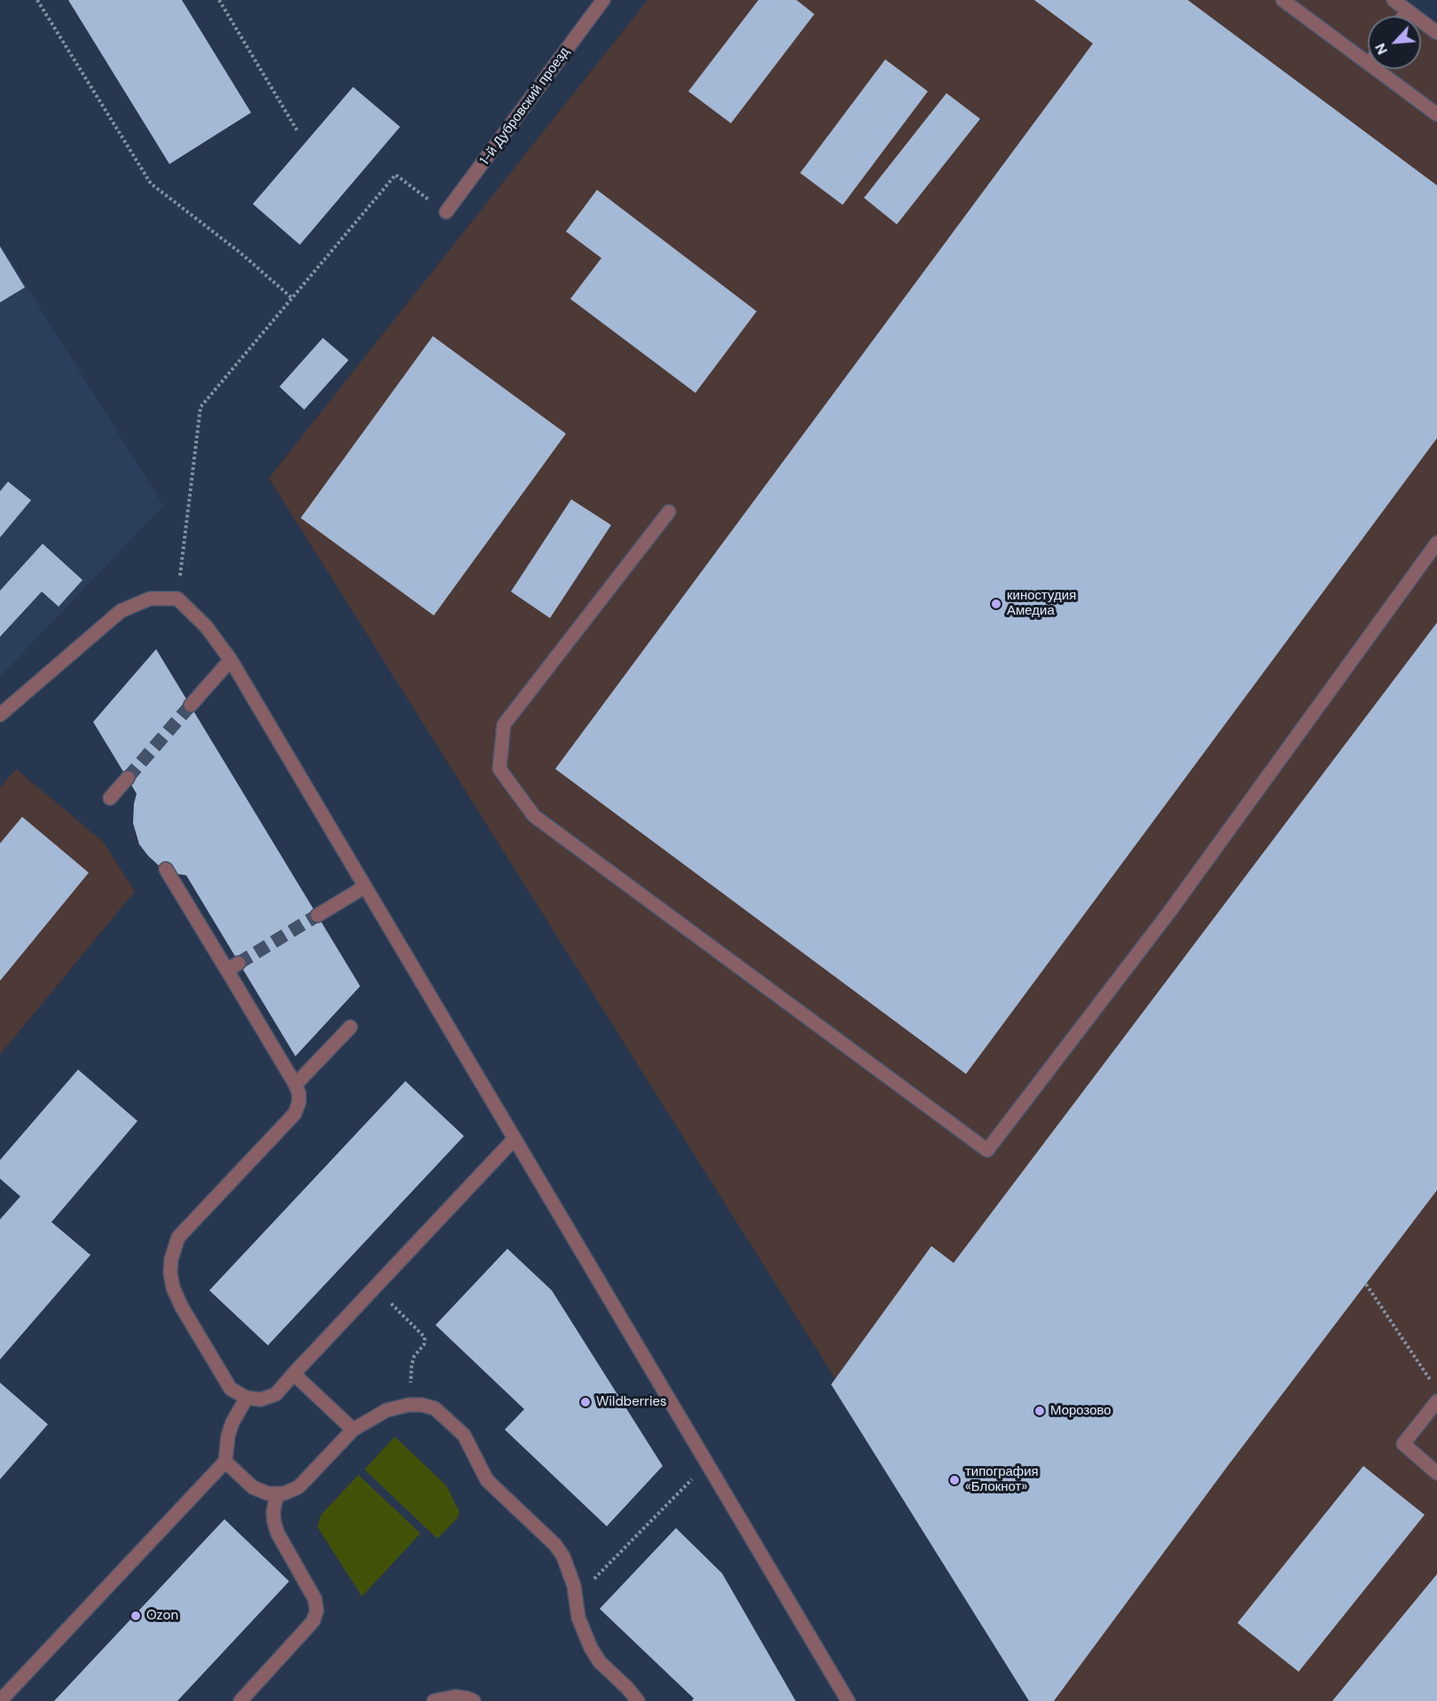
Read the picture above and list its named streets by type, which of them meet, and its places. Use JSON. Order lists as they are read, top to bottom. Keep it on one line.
{"streets":{"street":["1-й Дубровский проезд"]},"places":["киностудия Амедиа","Wildberries","Морозово","типография «Блокнот»","Ozon"],"north":"bottom left"}
